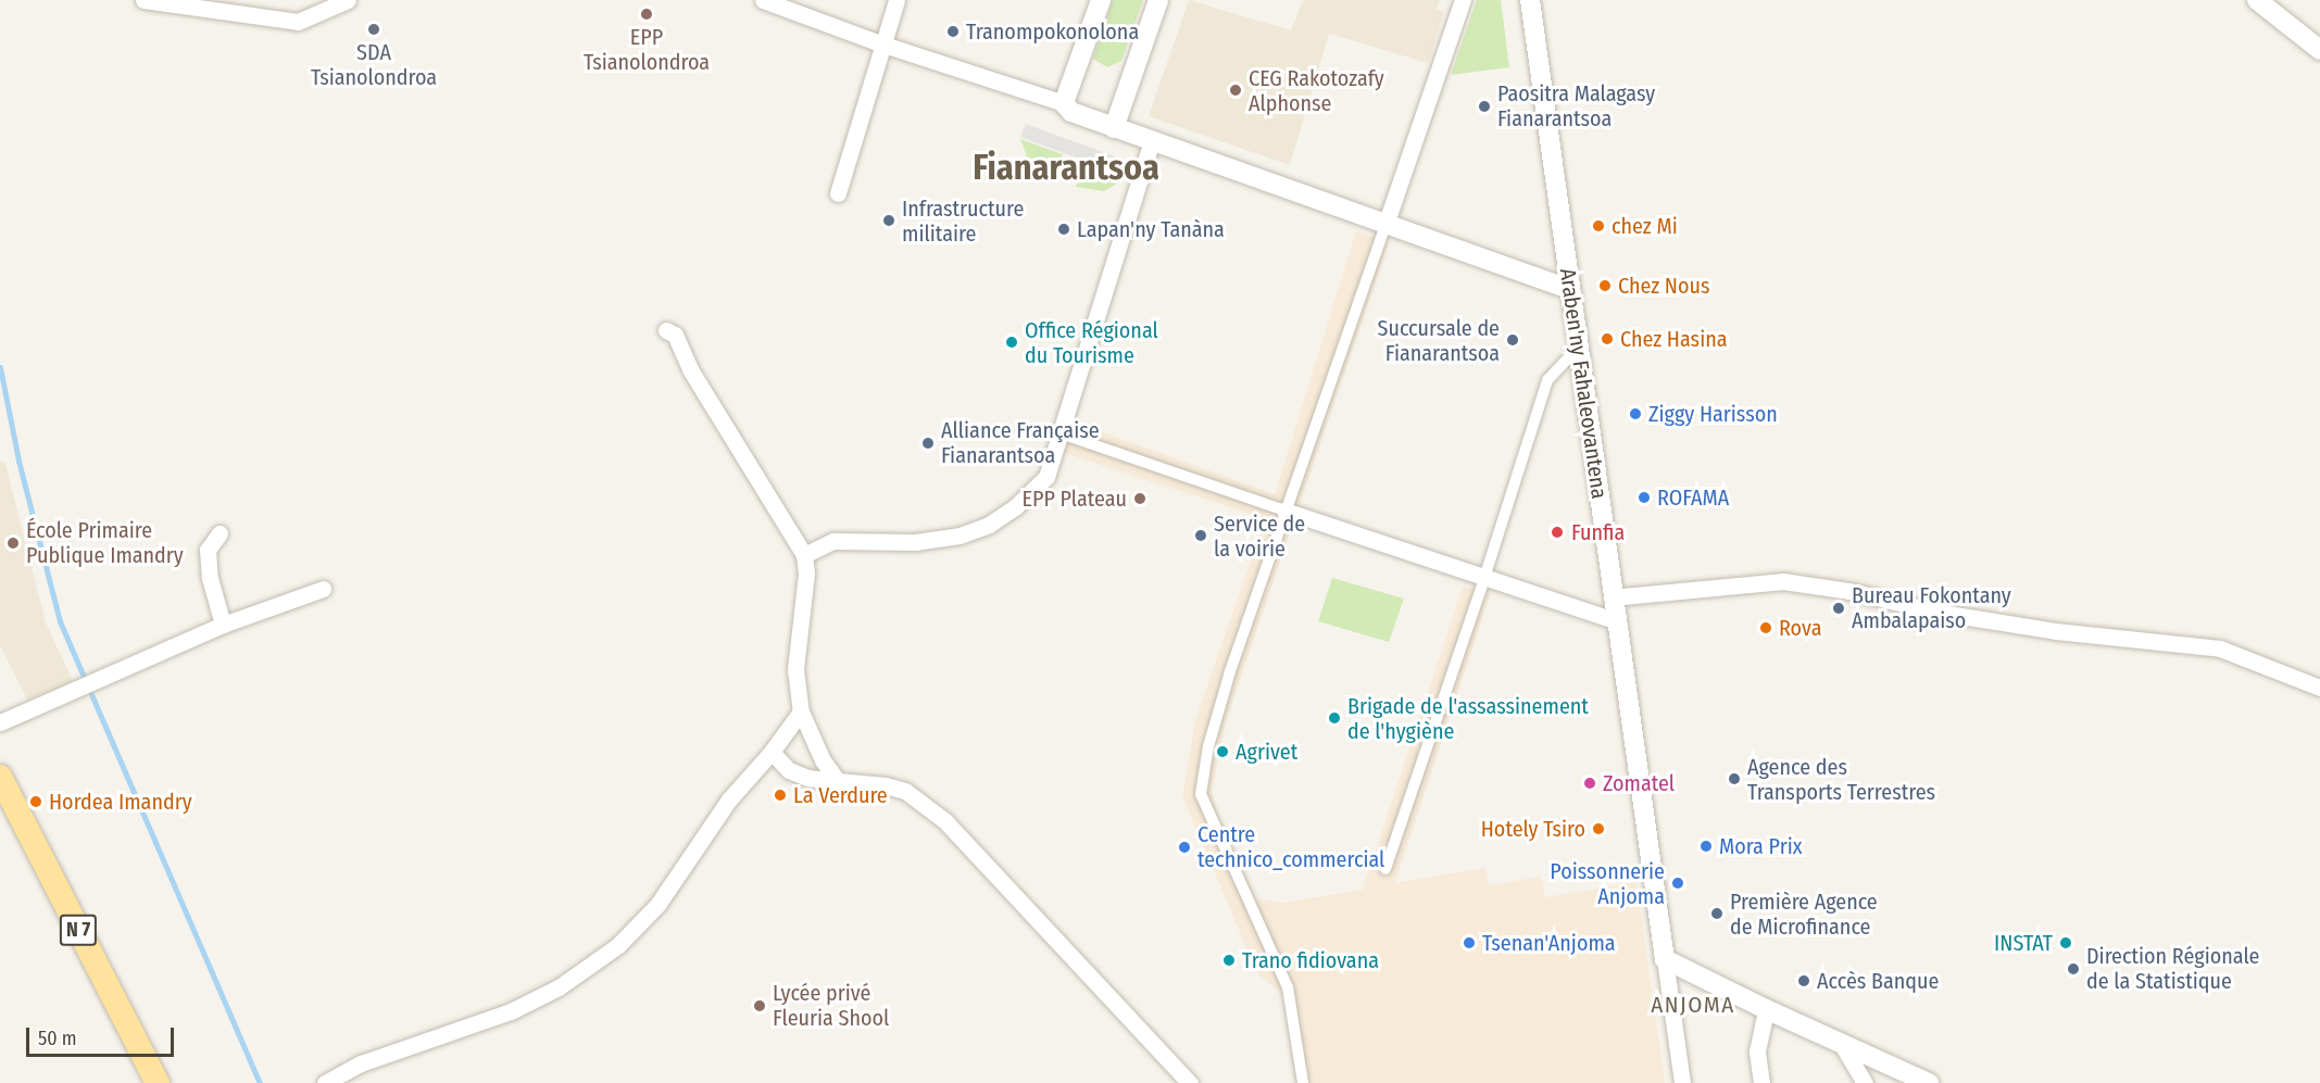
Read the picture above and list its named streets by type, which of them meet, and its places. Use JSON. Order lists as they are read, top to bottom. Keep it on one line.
{"streets":{"main road":["N 7"],"street":["Araben'ny Fahaleovantena"]},"districts":["Fianarantsoa","ANJOMA"],"places":["EPP Tsianolondroa","SDA Tsianolondroa","Tranompokonolona","CEG Rakotozafy Alphonse","Paositra Malagasy Fianarantsoa","Infrastructure militaire","chez Mi","Lapan'ny Tanàna","Chez Nous","Chez Hasina","Succursale de Fianarantsoa","Office Régional du Tourisme","Ziggy Harisson","Alliance Française Fianarantsoa","ROFAMA","EPP Plateau","Funfia","Service de la voirie","École Primaire Publique Imandry","Bureau Fokontany Ambalapaiso","Rova","Brigade de l'assassinement de l'hygiène","Agrivet","Agence des Transports Terrestres","Zomatel","La Verdure","Hordea Imandry","Hotely Tsiro","Mora Prix","Centre technico_commercial","Poissonnerie Anjoma","Première Agence de Microfinance","Tsenan'Anjoma","INSTAT","Trano fidiovana","Direction Régionale de la Statistique","Accès Banque","Lycée privé Fleuria Shool"],"scale_bar":"50 m"}
